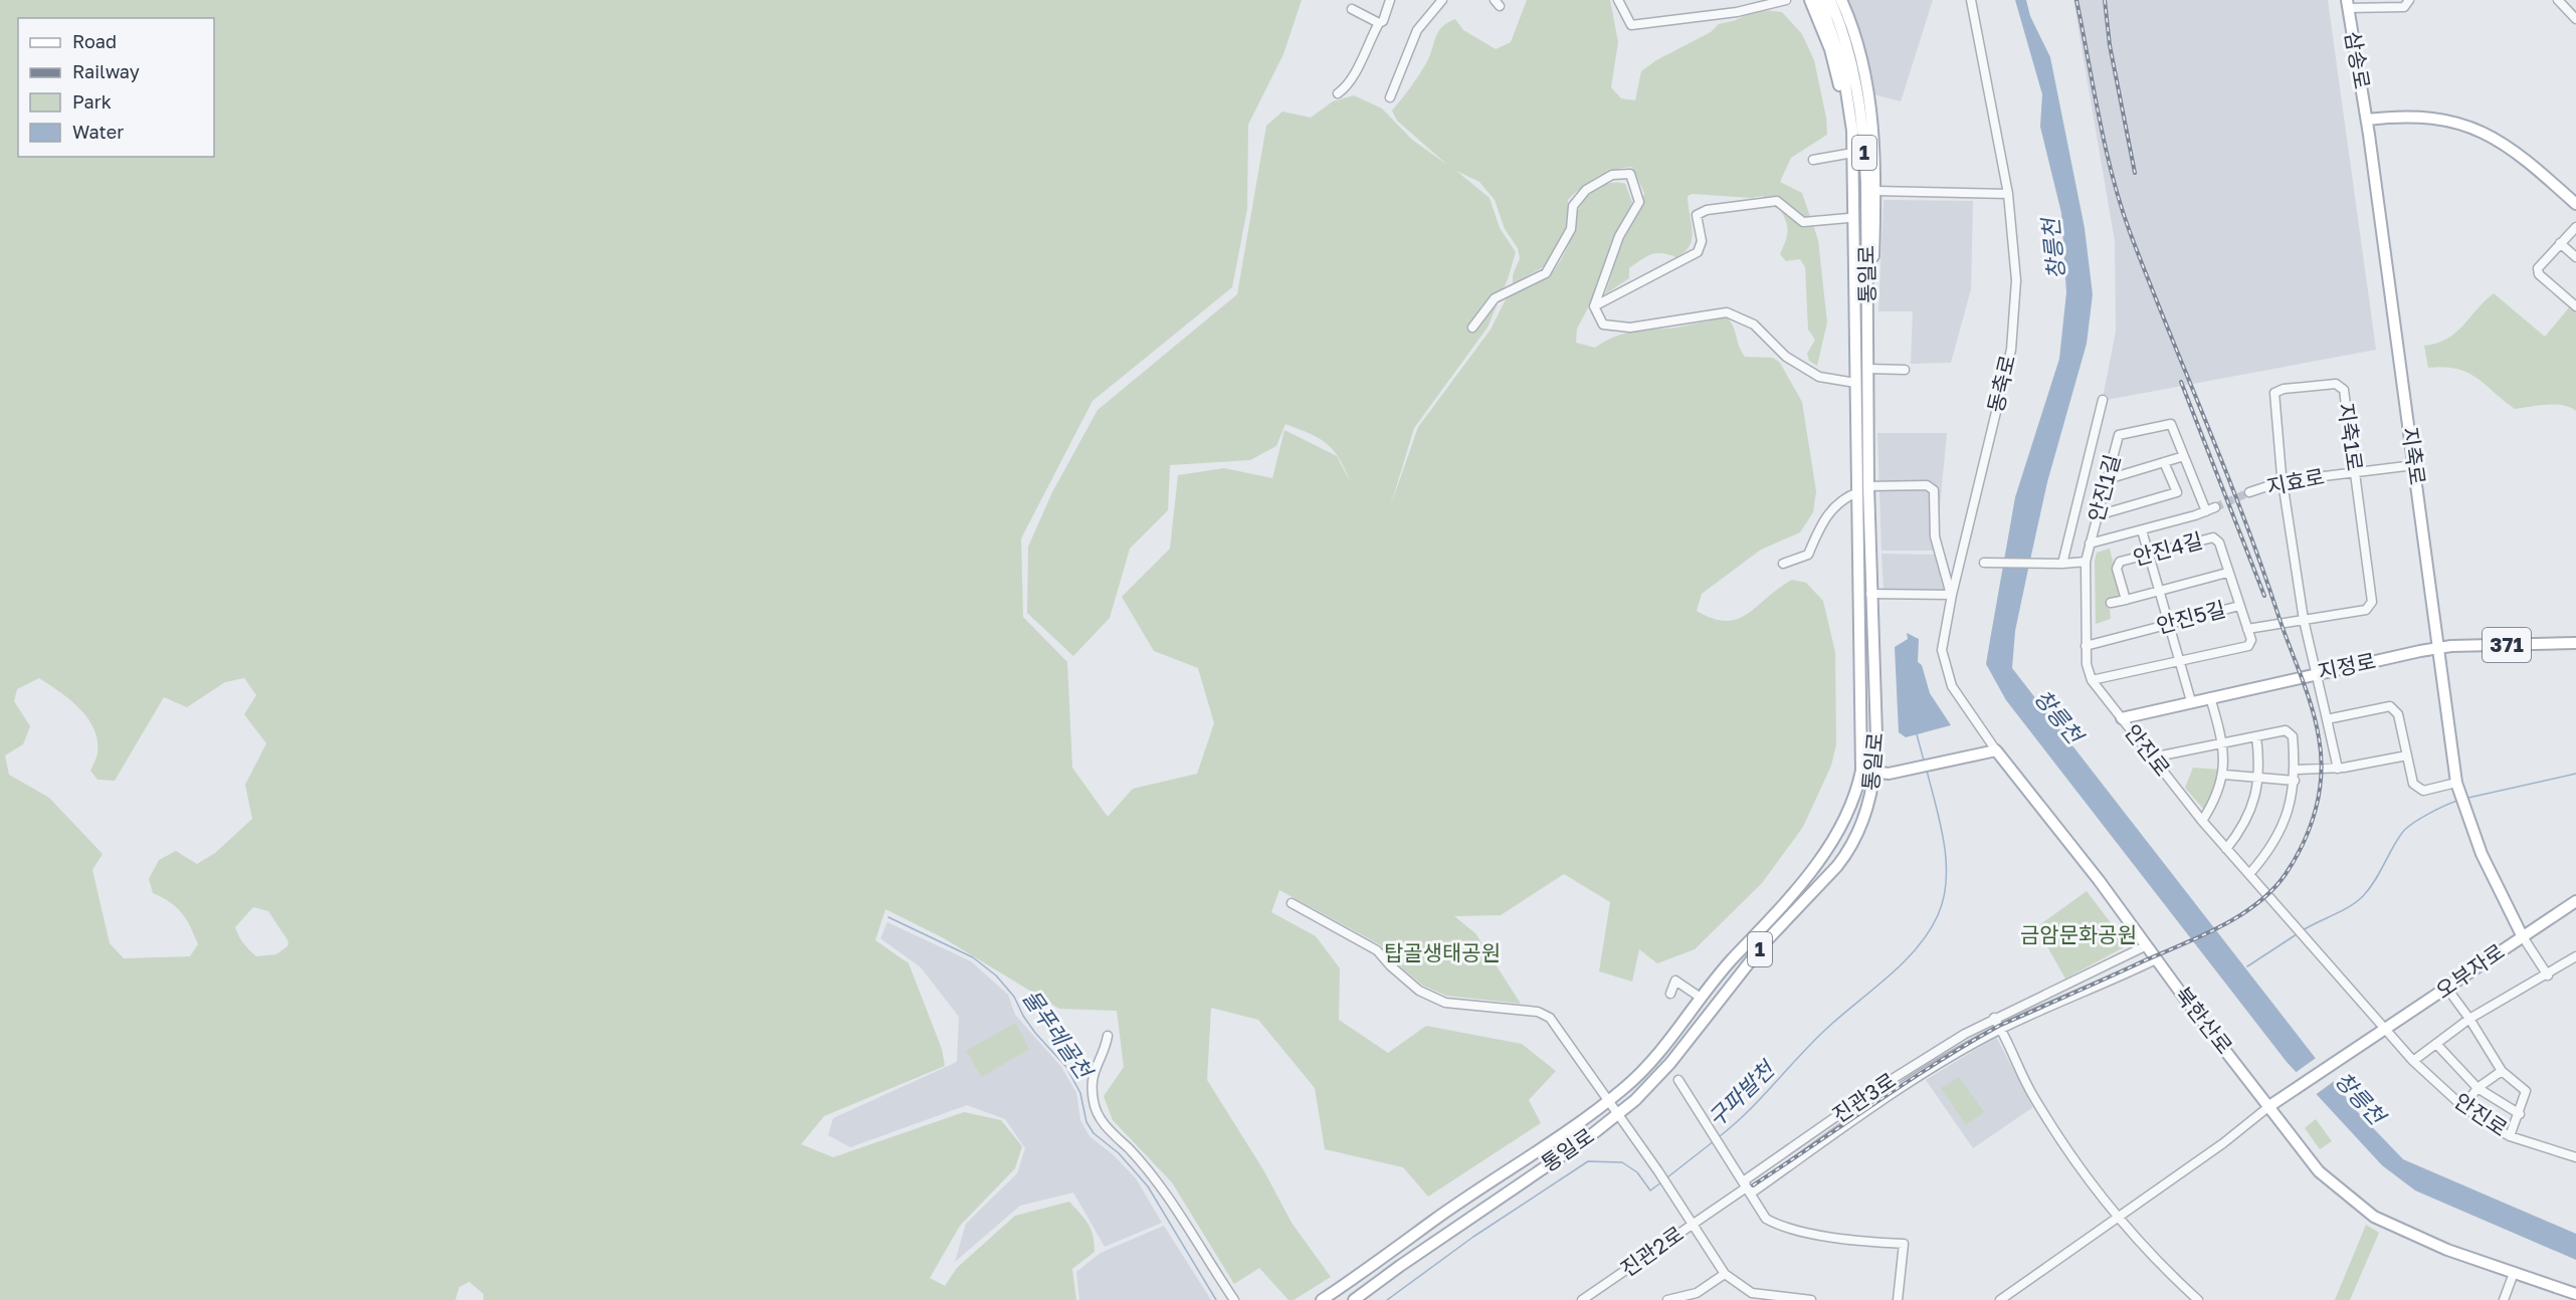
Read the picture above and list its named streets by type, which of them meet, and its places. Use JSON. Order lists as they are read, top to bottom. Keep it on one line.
{"streets":{"main road":["삼송로","1","통일로","지축로","371","지정로","오부자로","북한산로"],"street":["동축로","지축1로","지효로","안진1길","안진4길","안진5길","안진로","진관3로","진관2로"]},"crossings":[["삼송로","지축로"],["동축로","북한산로"],["지축1로","지효로"],["지축1로","지정로"],["지축로","지효로"],["지축로","지정로"],["지축로","오부자로"],["안진1길","안진로"],["안진5길","안진로"],["지정로","안진로"],["안진로","오부자로"],["오부자로","북한산로"],["북한산로","진관3로"],["진관3로","진관2로"]],"water":["창릉천","물푸레골천","구파발천"],"parks":["금암문화공원","탑골생태공원"],"legend":["Road","Railway","Park","Water"]}
